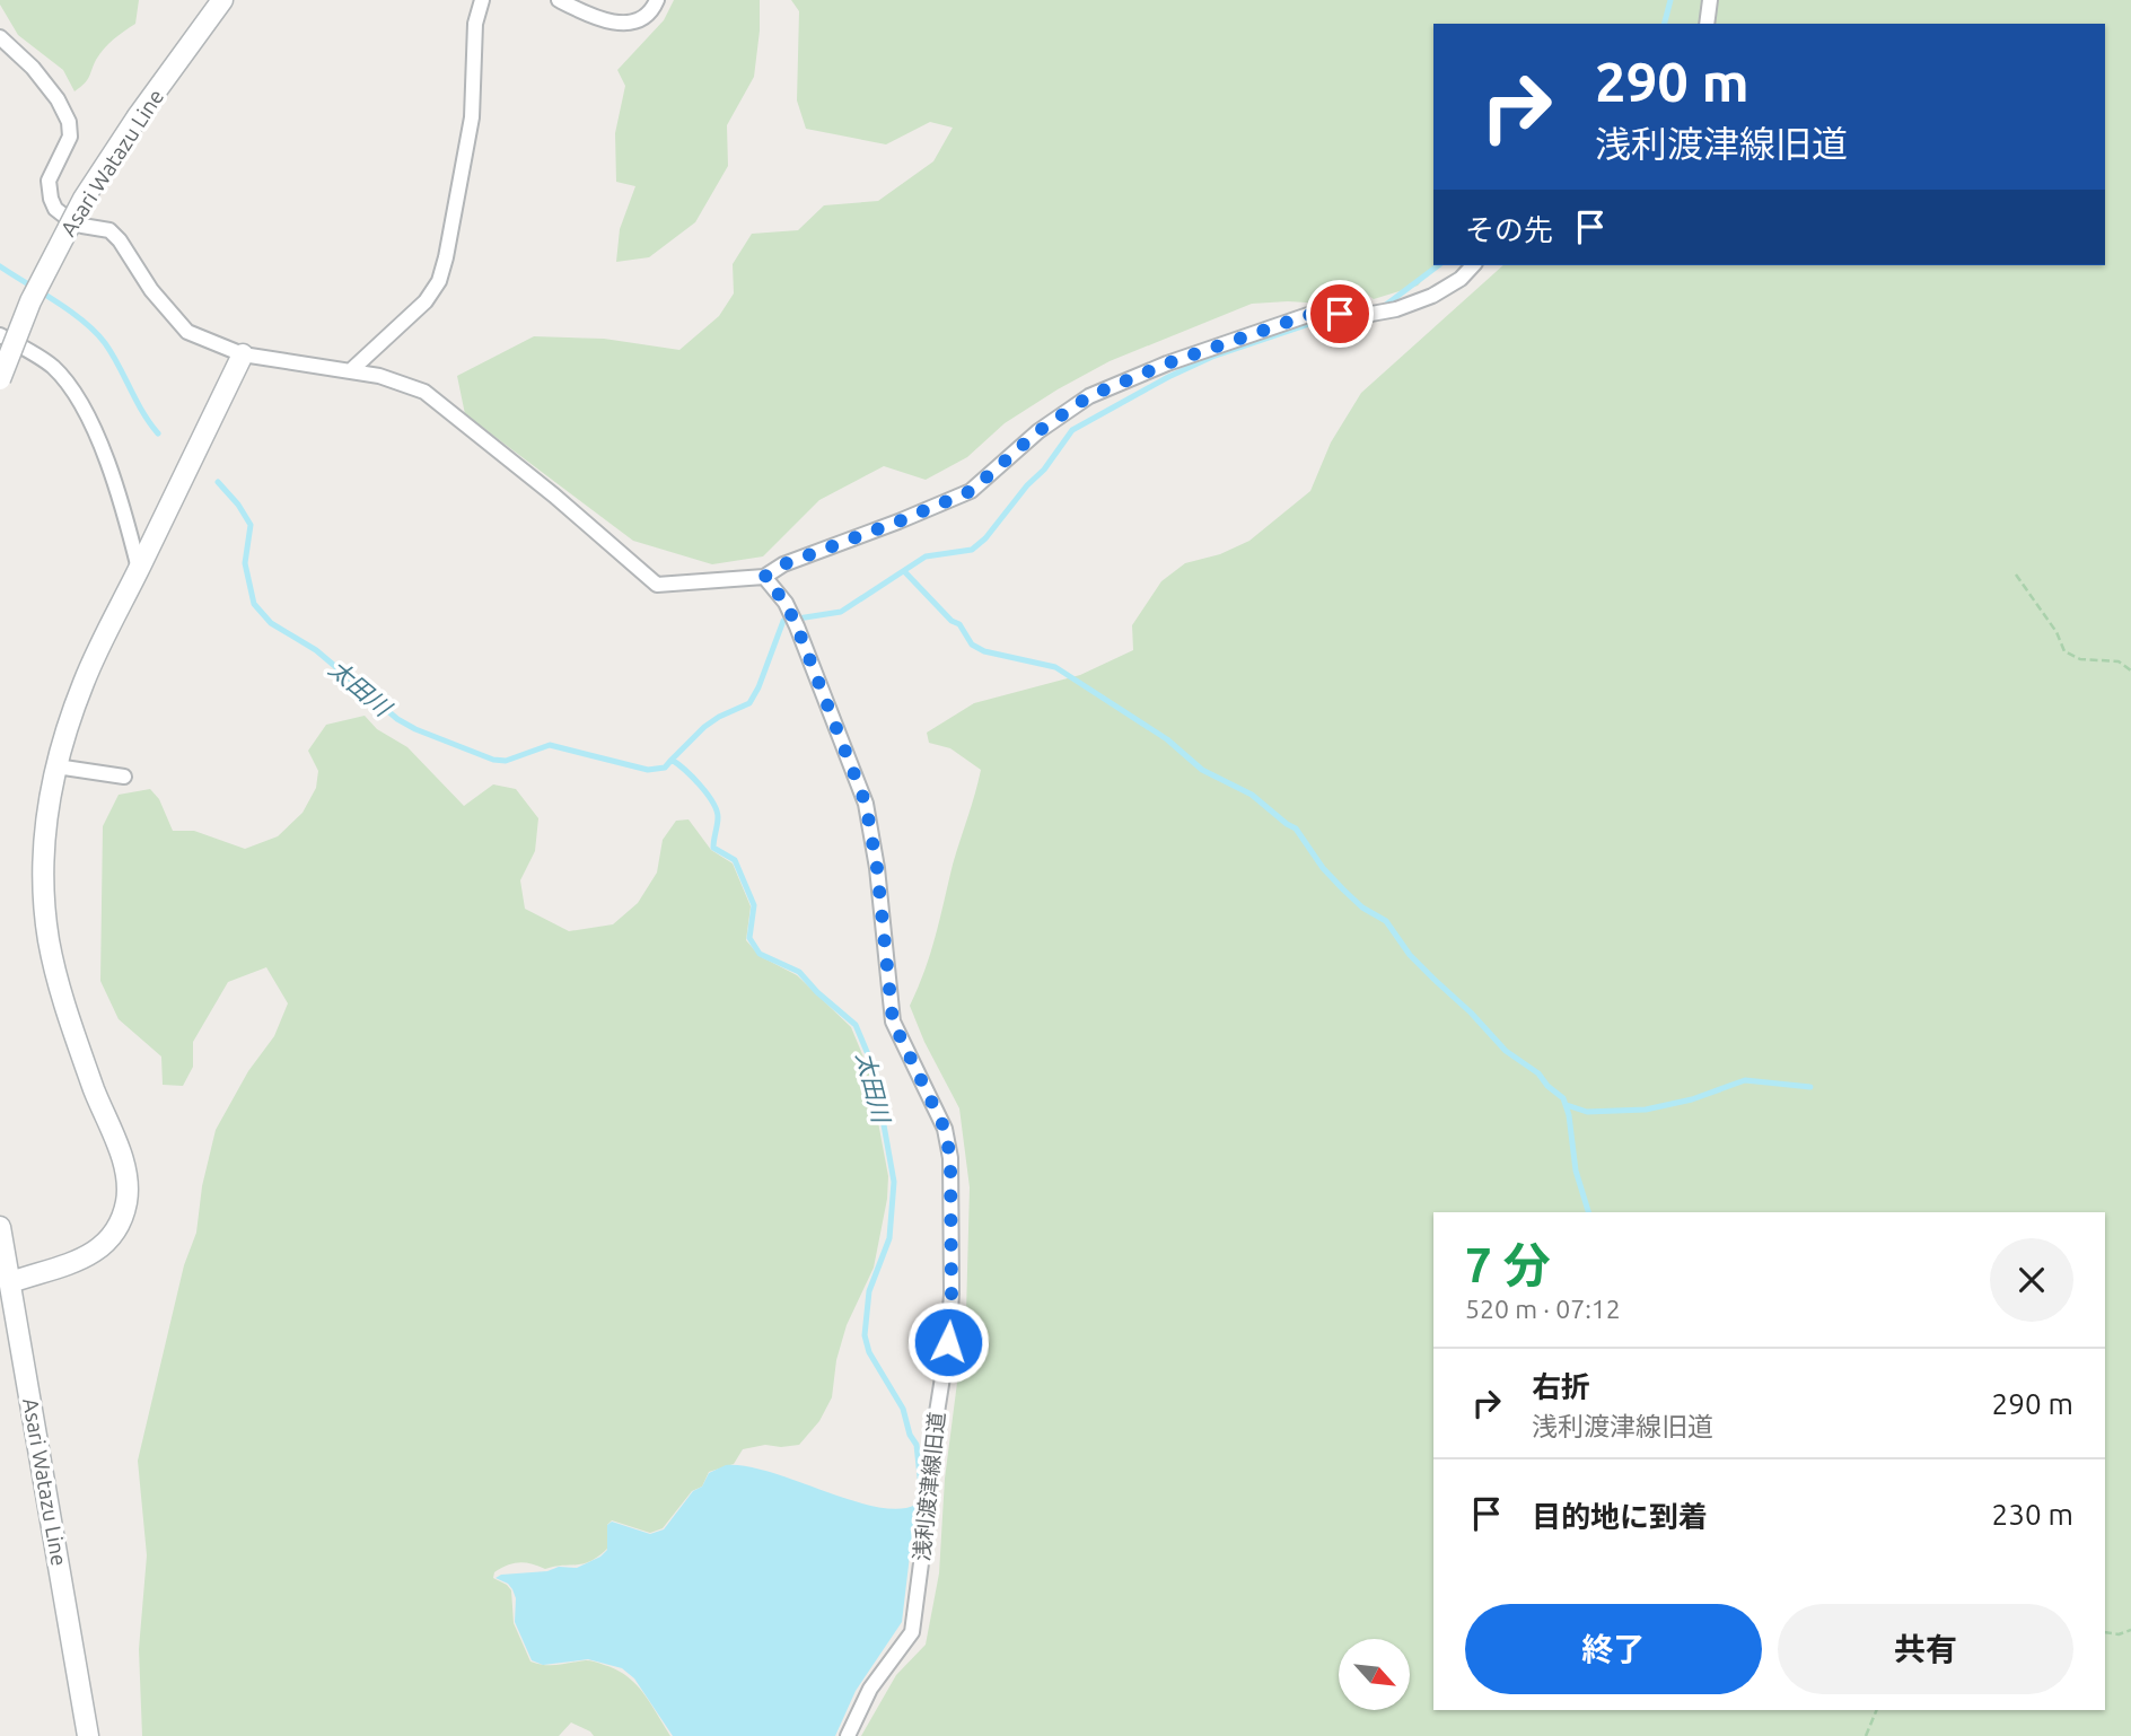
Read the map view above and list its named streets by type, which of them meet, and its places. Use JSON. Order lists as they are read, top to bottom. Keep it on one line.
{"streets":{"main road":["Asari Watazu Line"],"street":["浅利渡津線旧道"]},"water":["太田川"],"north":"bottom right","page":{"turn":["290 m","浅利渡津線旧道"],"then":"その先","heading":["7 分","520 m · 07:12"],"list":[{"name":"右折","note":"浅利渡津線旧道","value":"290 m"},{"name":"目的地に到着","value":"230 m"}],"buttons":["終了","共有"]}}
